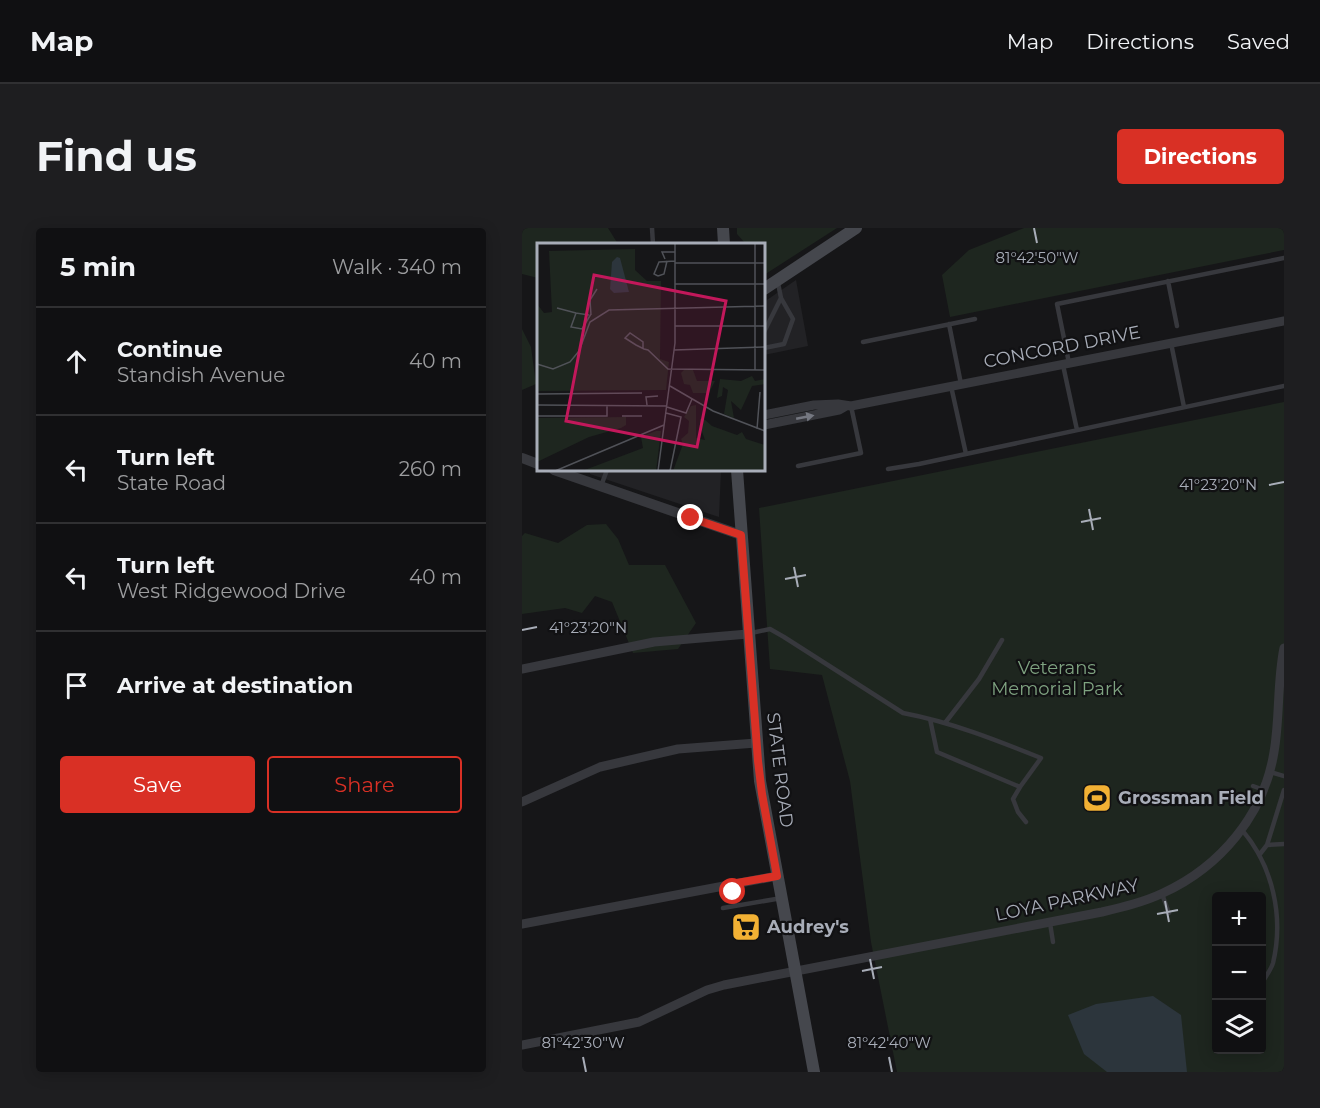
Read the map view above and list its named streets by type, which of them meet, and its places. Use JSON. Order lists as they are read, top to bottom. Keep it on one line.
{"streets":{"main road":["STATE ROAD"],"street":["CONCORD DRIVE","LOYA PARKWAY"]},"crossings":[["STATE ROAD","LOYA PARKWAY"]],"parks":["Veterans Memorial Park"],"places":{"sports":["Grossman Field"],"supermarket":["Audrey's"]},"page":{"header":"Map","nav":["Map","Directions","Saved"],"buttons":["Directions",["Save","Share"]],"title":"Find us","heading":["5 min","Walk · 340 m"],"list":[["Continue","Standish Avenue","40 m"],["Turn left","State Road","260 m"],["Turn left","West Ridgewood Drive","40 m"],"Arrive at destination"],"map_buttons":["+","−"]},"coordinates":["81°42'50\"W","41°23'20\"N","81°42'30\"W","81°42'40\"W"]}
